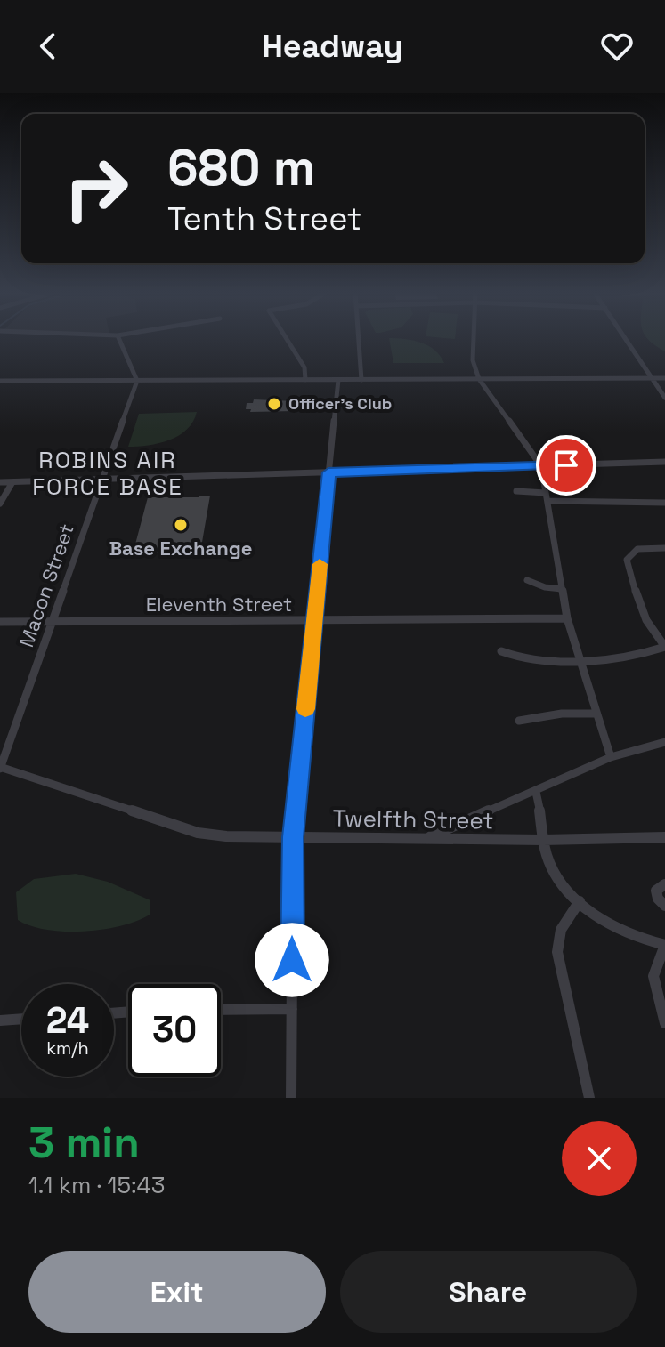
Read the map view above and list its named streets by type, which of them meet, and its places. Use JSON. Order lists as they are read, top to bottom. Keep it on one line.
{"streets":{"street":["Macon Street","Eleventh Street","Twelfth Street"]},"crossings":[["Macon Street","Eleventh Street"],["Macon Street","Twelfth Street"]],"districts":["ROBINS AIR FORCE BASE"],"places":["Officer's Club","Base Exchange"],"page":{"header":"Headway","turn":["680 m","Tenth Street"],"speed":"24 km/h","limit":"30","heading":["3 min","1.1 km · 15:43"],"buttons":["Exit","Share"]}}
